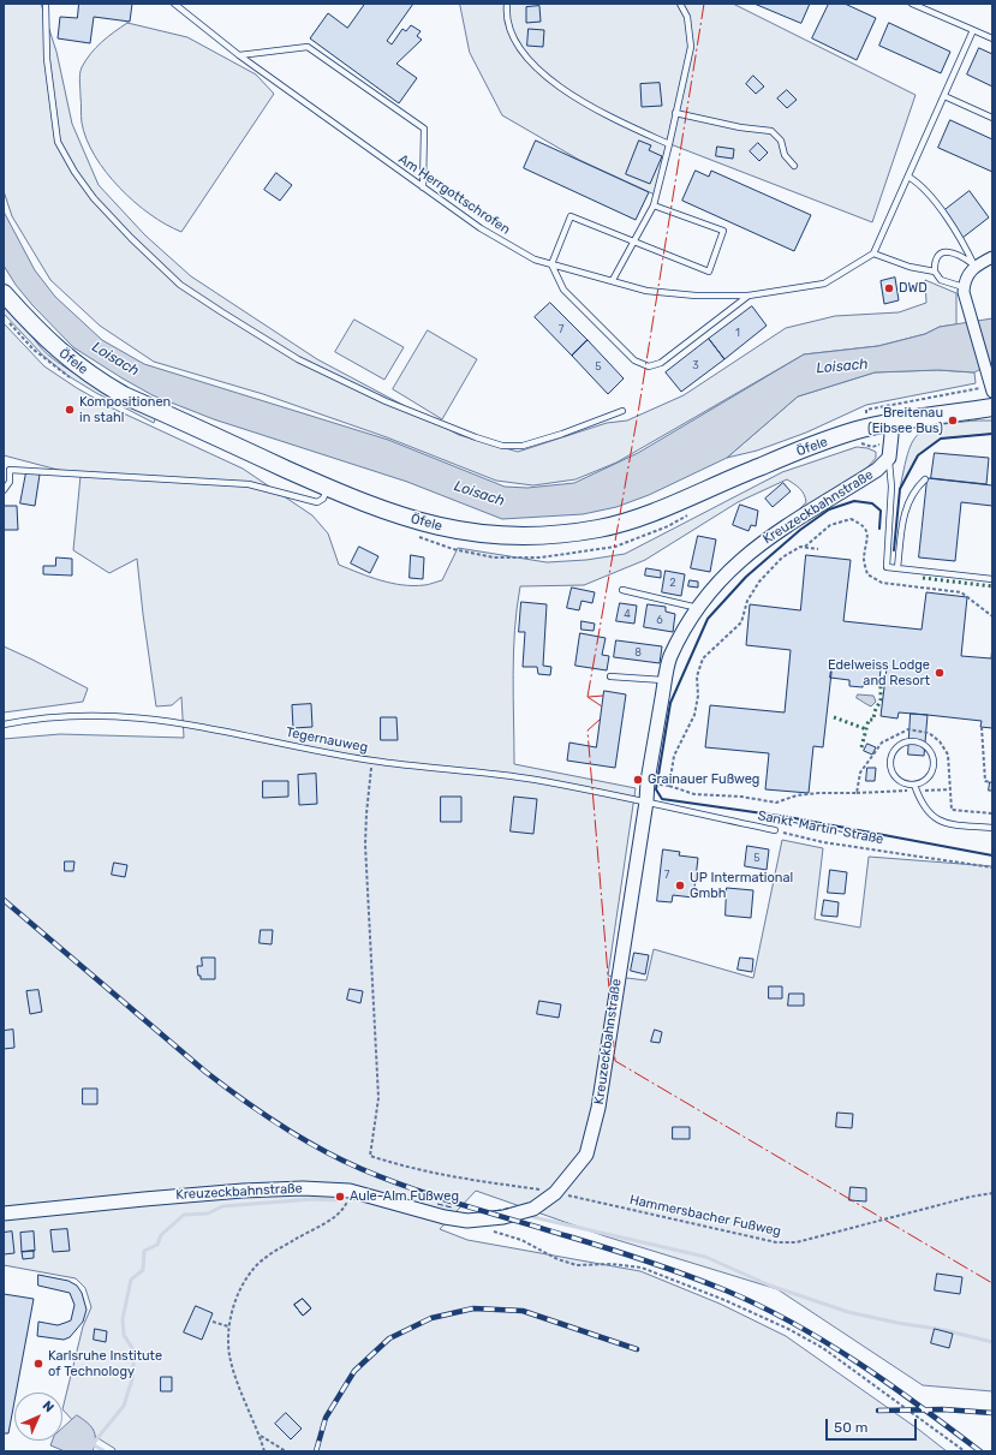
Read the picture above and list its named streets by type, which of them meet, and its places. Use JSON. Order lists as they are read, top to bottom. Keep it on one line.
{"streets":{"main road":["Öfele"],"street":["Kreuzeckbahnstraße"],"lane":["Am Herrgottschrofen","Tegernauweg","Sankt-Martin-Straße"],"path":["Hammersbacher Fußweg"]},"crossings":[["Kreuzeckbahnstraße","Tegernauweg"],["Kreuzeckbahnstraße","Sankt-Martin-Straße"],["Kreuzeckbahnstraße","Hammersbacher Fußweg"],["Tegernauweg","Sankt-Martin-Straße"],["Tegernauweg","Hammersbacher Fußweg"]],"water":["Loisach"],"places":["DWD","Kompositionen in stahl","Breitenau (Eibsee Bus)","Edelweiss Lodge and Resort","Grainauer Fußweg","UP Intermational Gmbh","Aule-Alm Fußweg","Karlsruhe Institute of Technology"],"house_numbers":["7","1","3","5","2","4","6","8","5","7"],"scale_bar":"50 m","north":"top right"}
